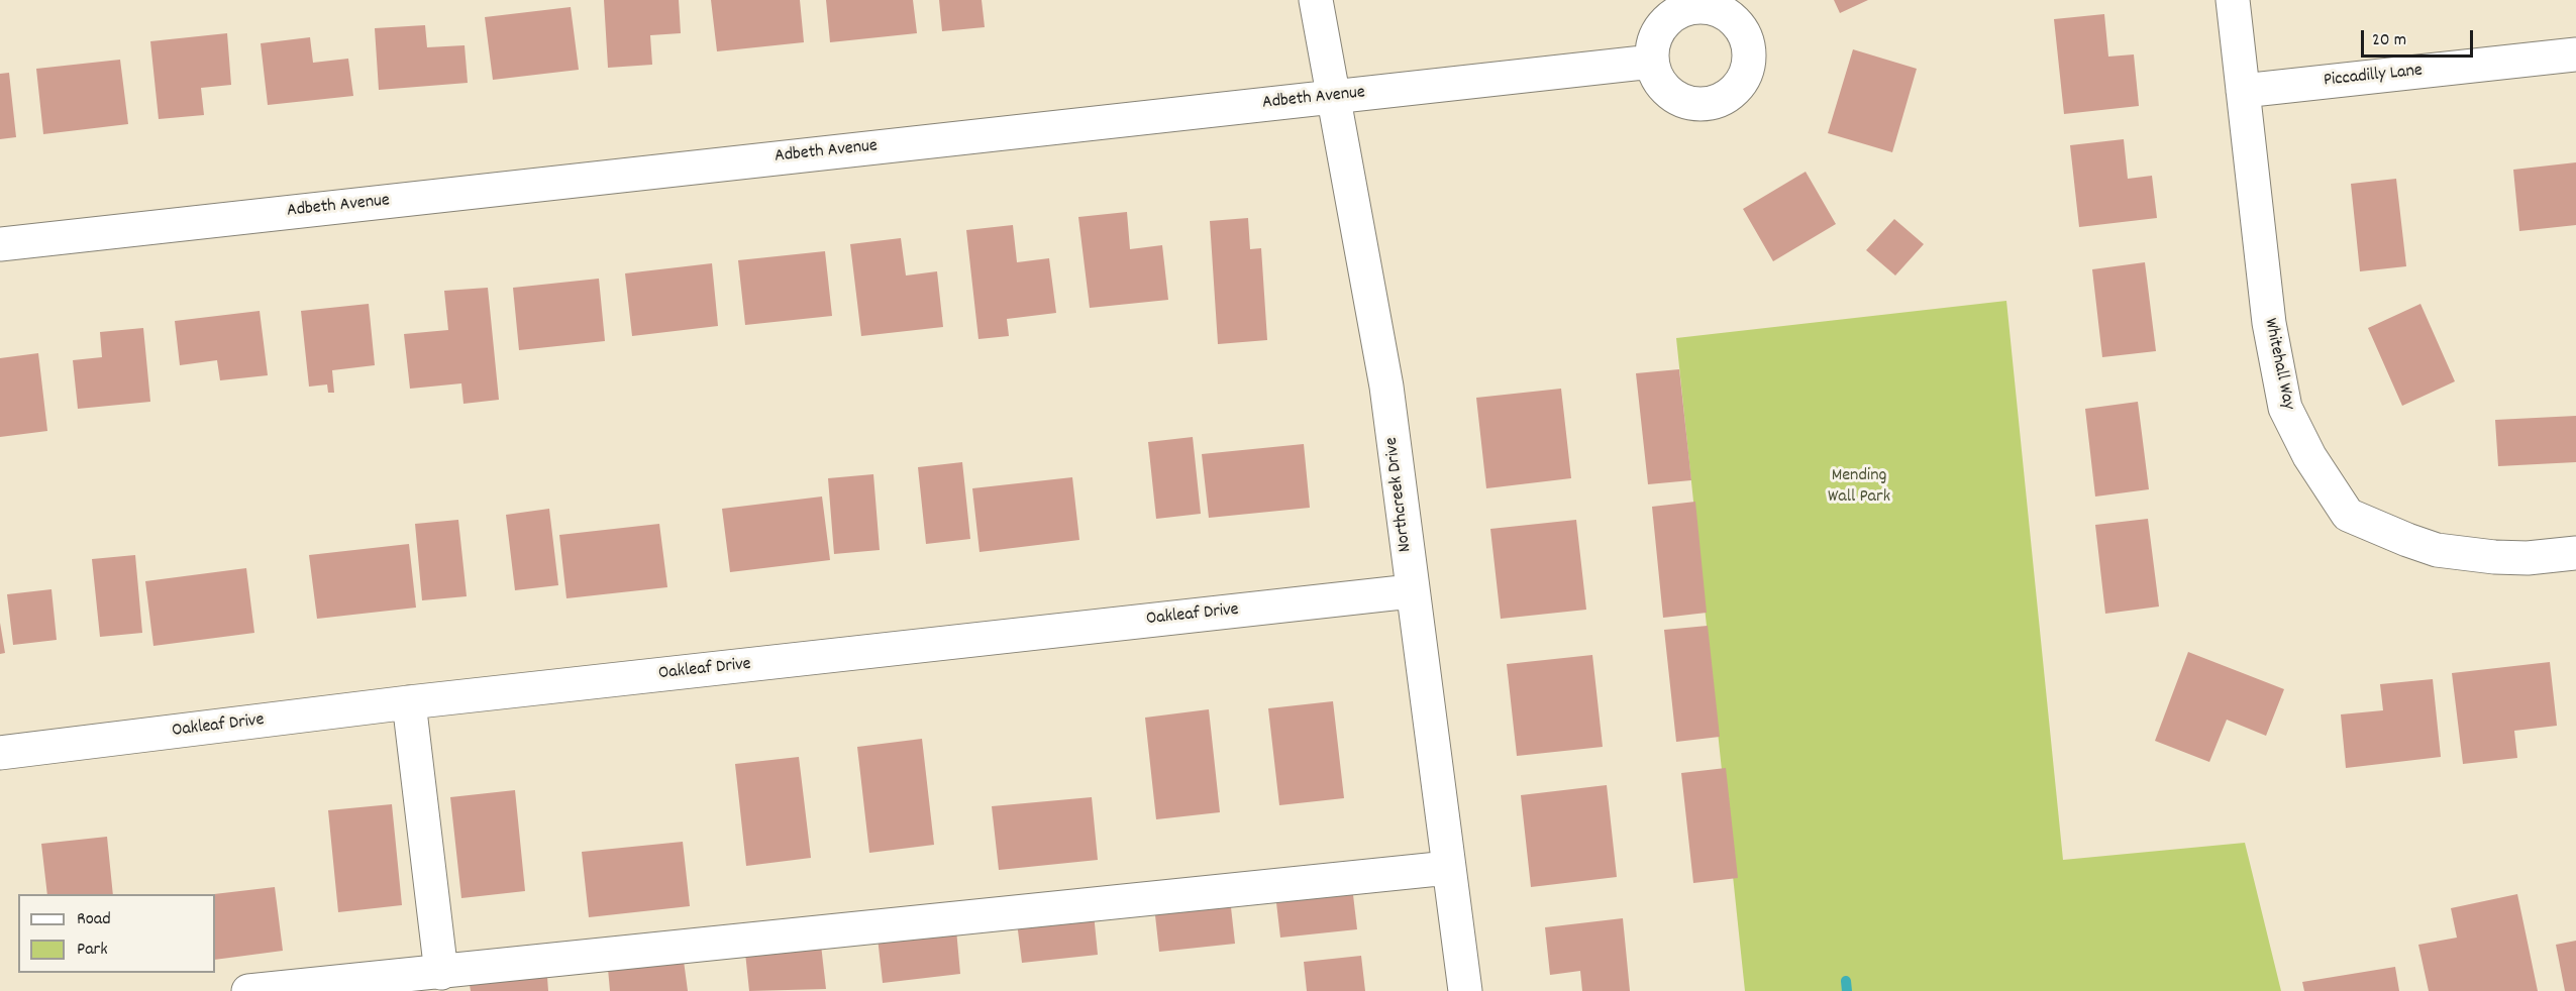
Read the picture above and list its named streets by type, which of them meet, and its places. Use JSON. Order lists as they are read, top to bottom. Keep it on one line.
{"streets":{"street":["Piccadilly Lane","Adbeth Avenue","Whitehall Way","Northcreek Drive","Oakleaf Drive"]},"crossings":[["Piccadilly Lane","Whitehall Way"],["Adbeth Avenue","Northcreek Drive"],["Northcreek Drive","Oakleaf Drive"]],"parks":["Mending Wall Park"],"legend":["Road","Park"],"scale_bar":"20 m"}
